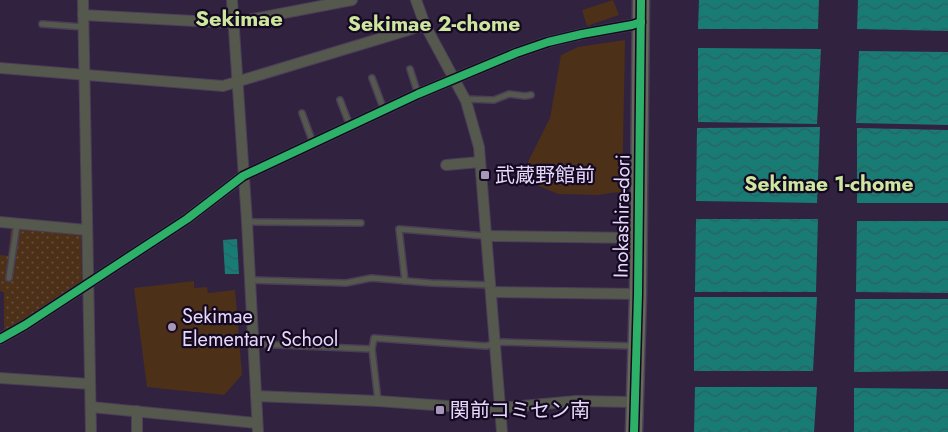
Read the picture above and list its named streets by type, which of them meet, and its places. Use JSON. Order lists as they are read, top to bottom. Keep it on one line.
{"streets":{"main road":["Inokashira-dori"]},"districts":["Sekimae","Sekimae 2-chome","Sekimae 1-chome"],"places":{"transit":["武蔵野館前","関前コミセン南"],"other":["Sekimae Elementary School"]}}
